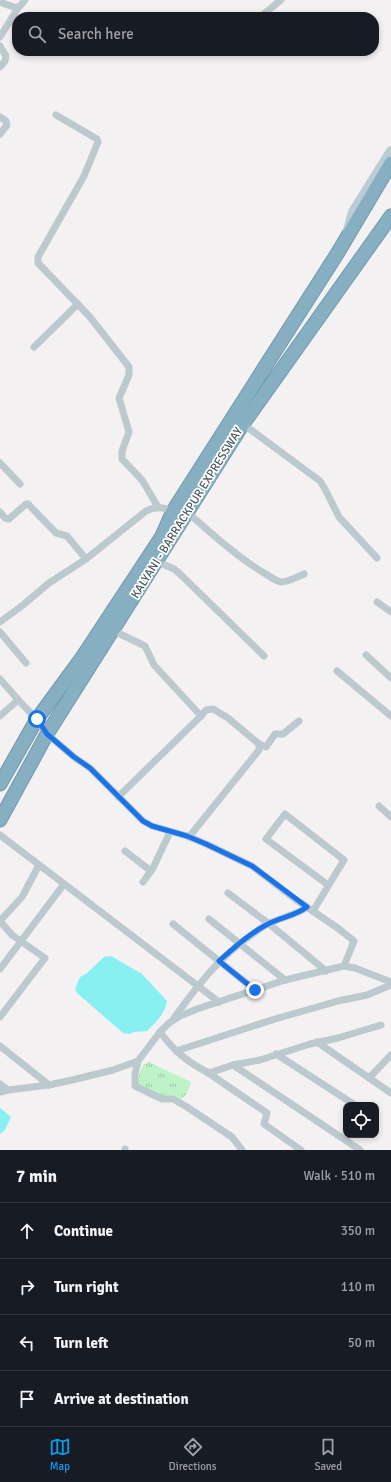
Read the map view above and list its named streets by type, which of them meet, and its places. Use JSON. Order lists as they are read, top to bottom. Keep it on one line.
{"streets":{"highway":["KALYANI - BARRACKPUR EXPRESSWAY"]},"page":{"search":"Search here","heading":["7 min","Walk · 510 m"],"list":[["Continue","350 m"],["Turn right","110 m"],["Turn left","50 m"],"Arrive at destination"],"nav":["Map","Directions","Saved"]}}
